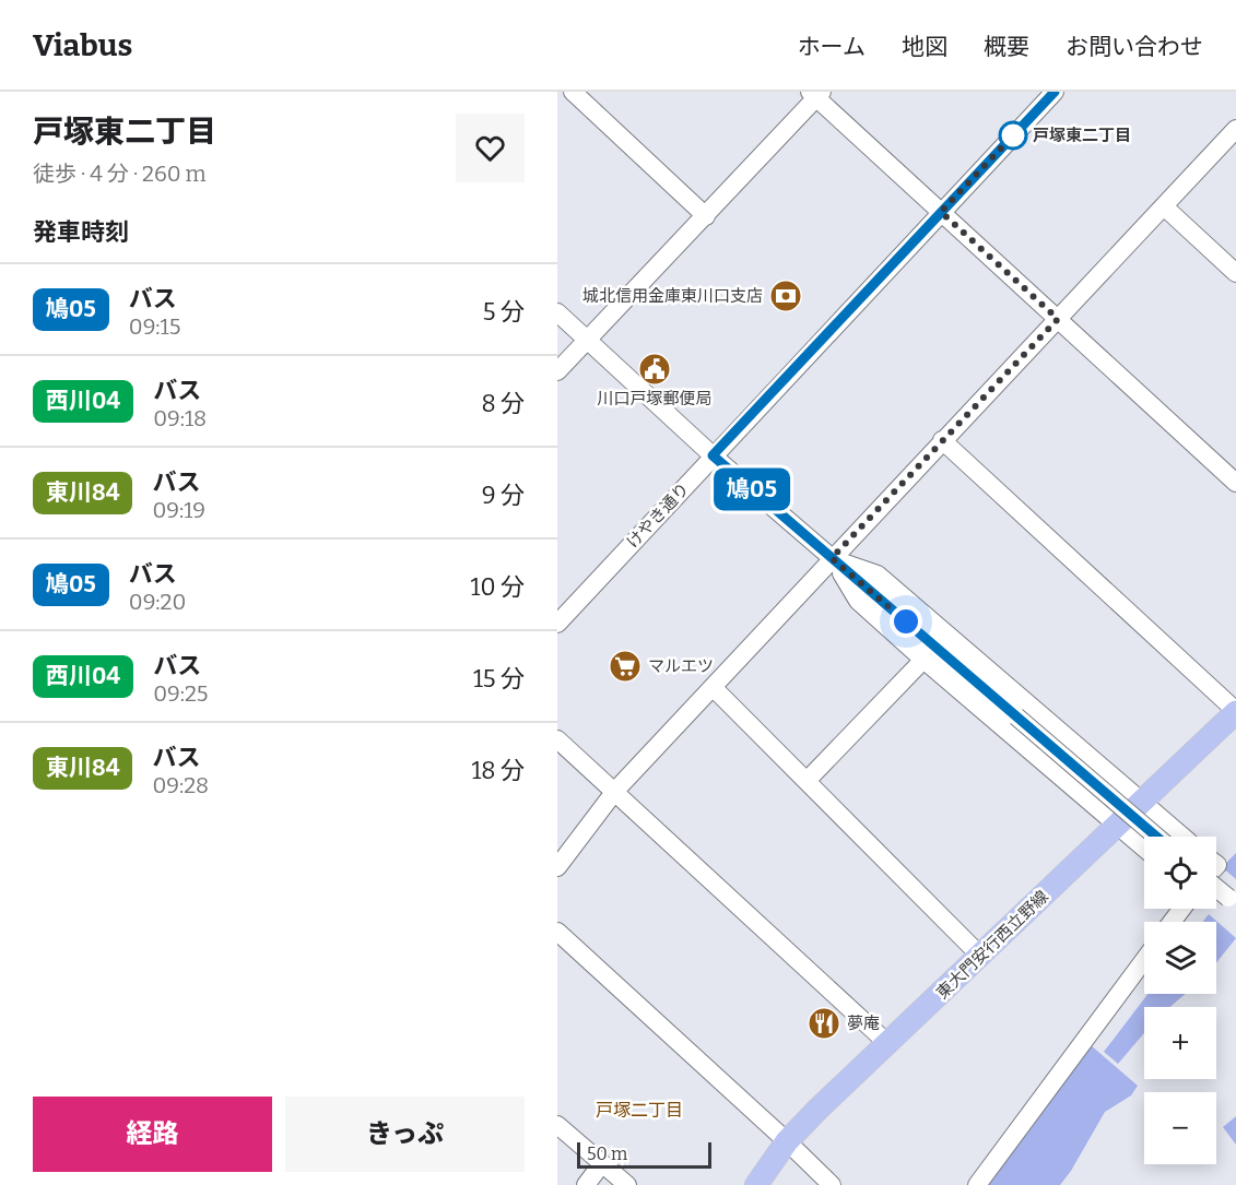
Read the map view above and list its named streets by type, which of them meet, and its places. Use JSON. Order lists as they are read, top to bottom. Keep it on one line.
{"streets":{"main road":["東大門安行西立野線"],"street":["けやき通り"]},"districts":["戸塚二丁目"],"places":{"other":["戸塚東二丁目"],"bank":["城北信用金庫東川口支店"],"public building":["川口戸塚郵便局"],"supermarket":["マルエツ"],"restaurant":["夢庵"]},"lines":["bus line 鳩05"],"scale_bar":"50 m","page":{"header":"Viabus","nav":["ホーム","地図","概要","お問い合わせ"],"heading":[["戸塚東二丁目","徒歩 · 4 分 · 260 m"],"発車時刻"],"on_map":"鳩05","list":[{"mark":"鳩05","name":"バス","note":"09:15","value":"5 分"},{"mark":"西川04","name":"バス","note":"09:18","value":"8 分"},{"mark":"東川84","name":"バス","note":"09:19","value":"9 分"},{"mark":"鳩05","name":"バス","note":"09:20","value":"10 分"},{"mark":"西川04","name":"バス","note":"09:25","value":"15 分"},{"mark":"東川84","name":"バス","note":"09:28","value":"18 分"}],"map_buttons":["+","−"],"buttons":["経路","きっぷ"],"scale":"50 m"}}
